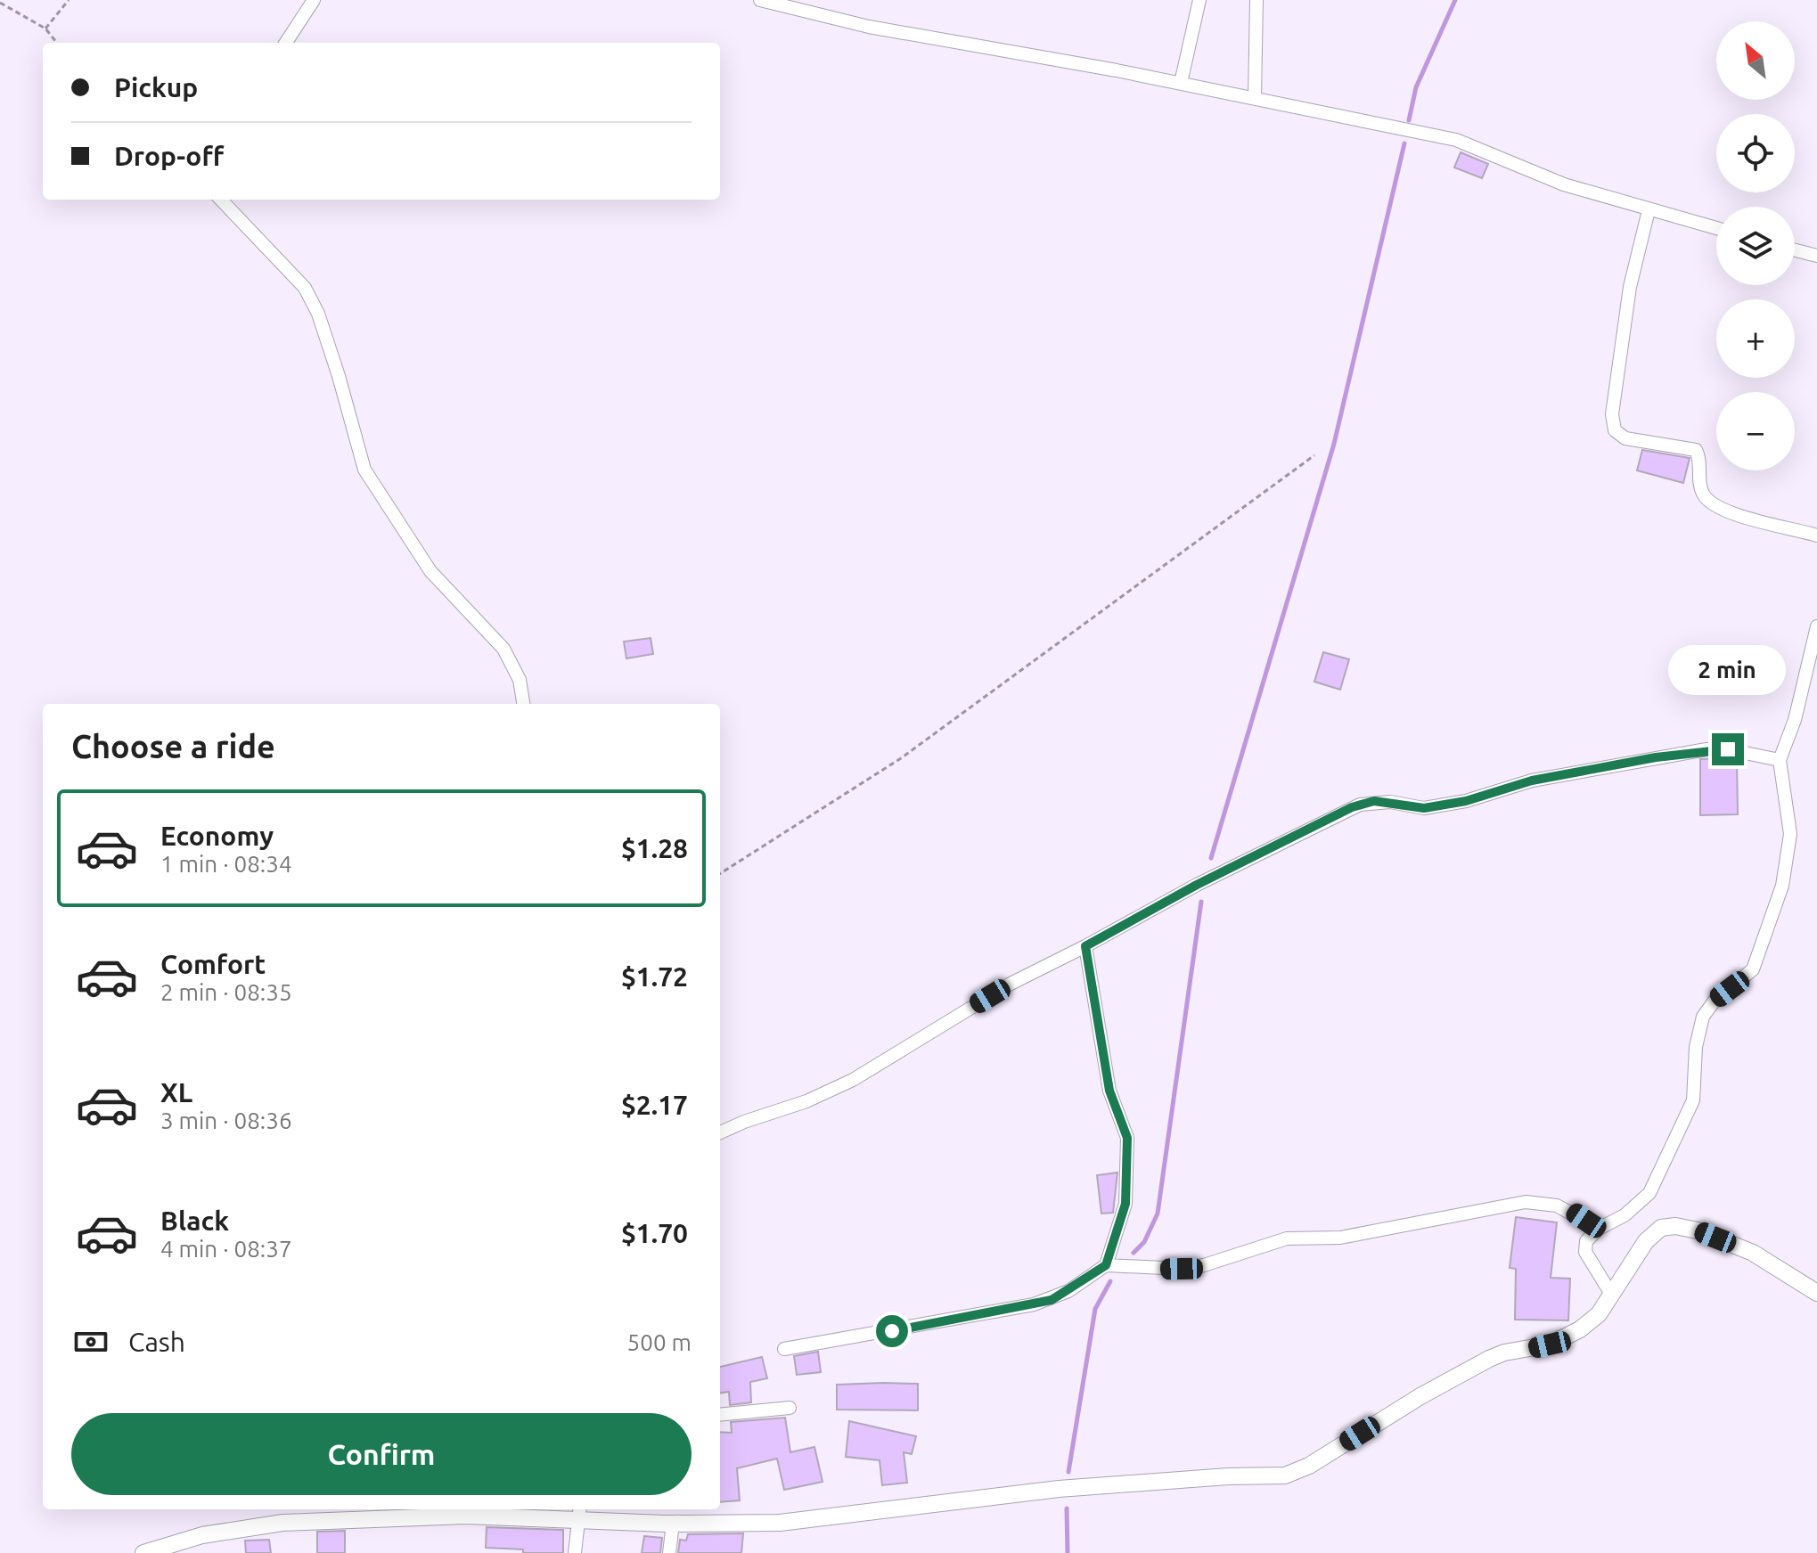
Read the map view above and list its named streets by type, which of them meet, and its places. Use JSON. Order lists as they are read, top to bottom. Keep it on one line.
{"north":"top left","page":{"map_buttons":["+","−"],"banner":["Pickup","Drop-off"],"bubble":"2 min","heading":"Choose a ride","list":[{"name":"Economy","note":"1 min · 08:34","value":"$1.28"},{"name":"Comfort","note":"2 min · 08:35","value":"$1.72"},{"name":"XL","note":"3 min · 08:36","value":"$2.17"},{"name":"Black","note":"4 min · 08:37","value":"$1.70"}],"pay":["Cash","500 m"],"buttons":"Confirm"}}
